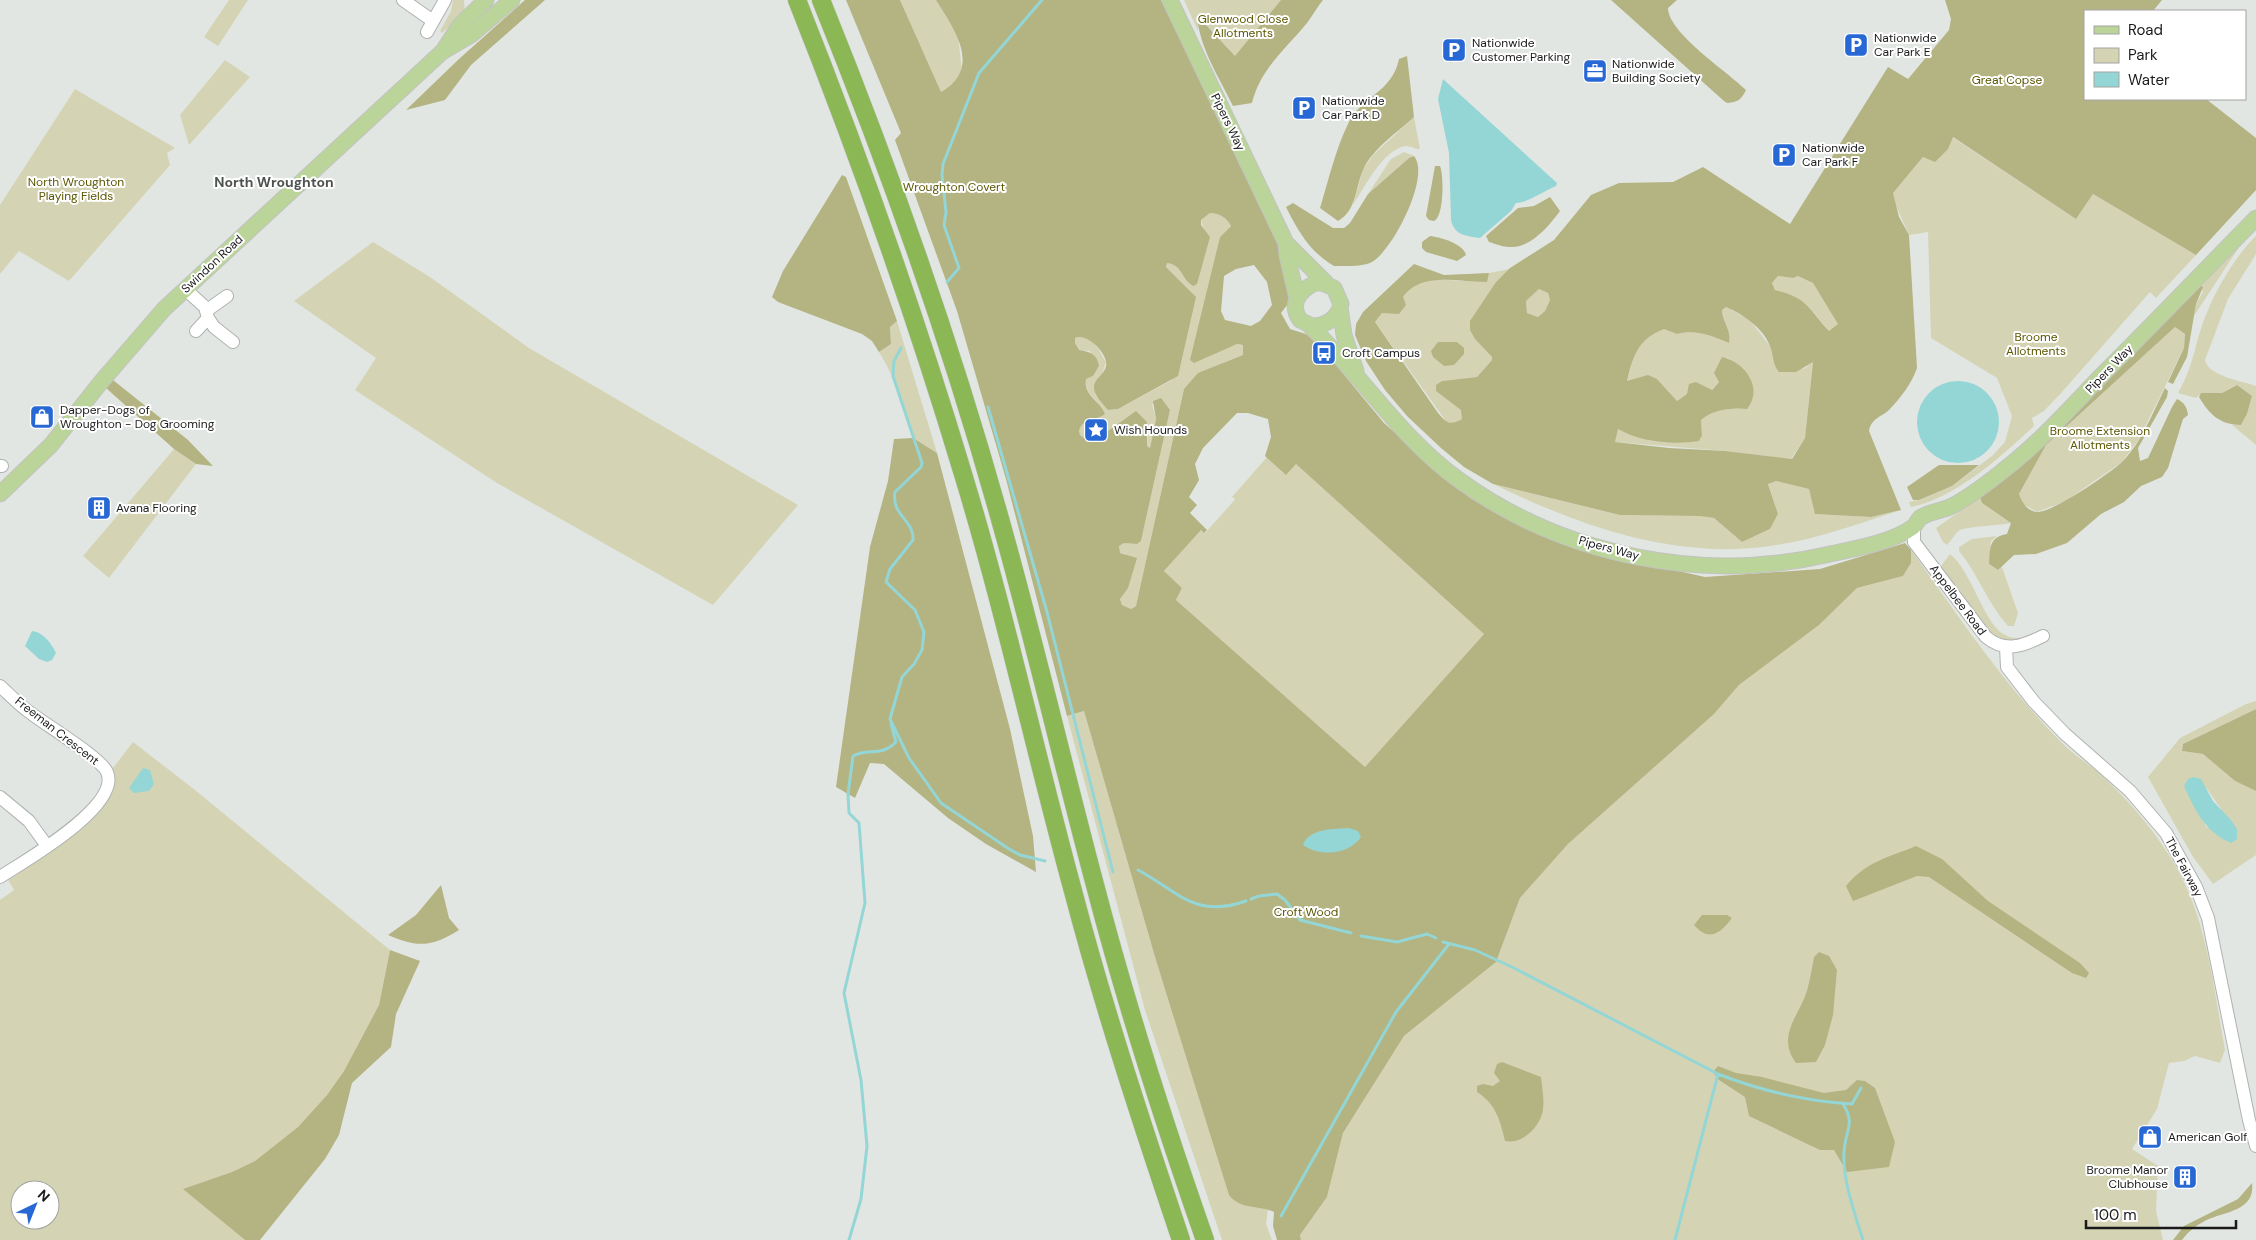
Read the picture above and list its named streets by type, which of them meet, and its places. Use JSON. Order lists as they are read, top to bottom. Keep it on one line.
{"streets":{"main road":["Pipers Way","Swindon Road"],"street":["Appelbee Road","Freeman Crescent","The Fairway"]},"crossings":[["Pipers Way","Appelbee Road"],["Appelbee Road","The Fairway"]],"districts":["North Wroughton"],"parks":["Glenwood Close Allotments","Great Copse","North Wroughton Playing Fields","Wroughton Covert","Broome Allotments","Broome Extension Allotments","Croft Wood"],"places":{"parking":["Nationwide Car Park E","Nationwide Customer Parking","Nationwide Car Park D","Nationwide Car Park F"],"office":["Nationwide Building Society"],"bus stop":["Croft Campus"],"shop":["Dapper-Dogs of Wroughton - Dog Grooming","American Golf"],"place":["Wish Hounds"],"building":["Avana Flooring","Broome Manor Clubhouse"]},"legend":["Road","Park","Water"],"scale_bar":"100 m","north":"top right"}
